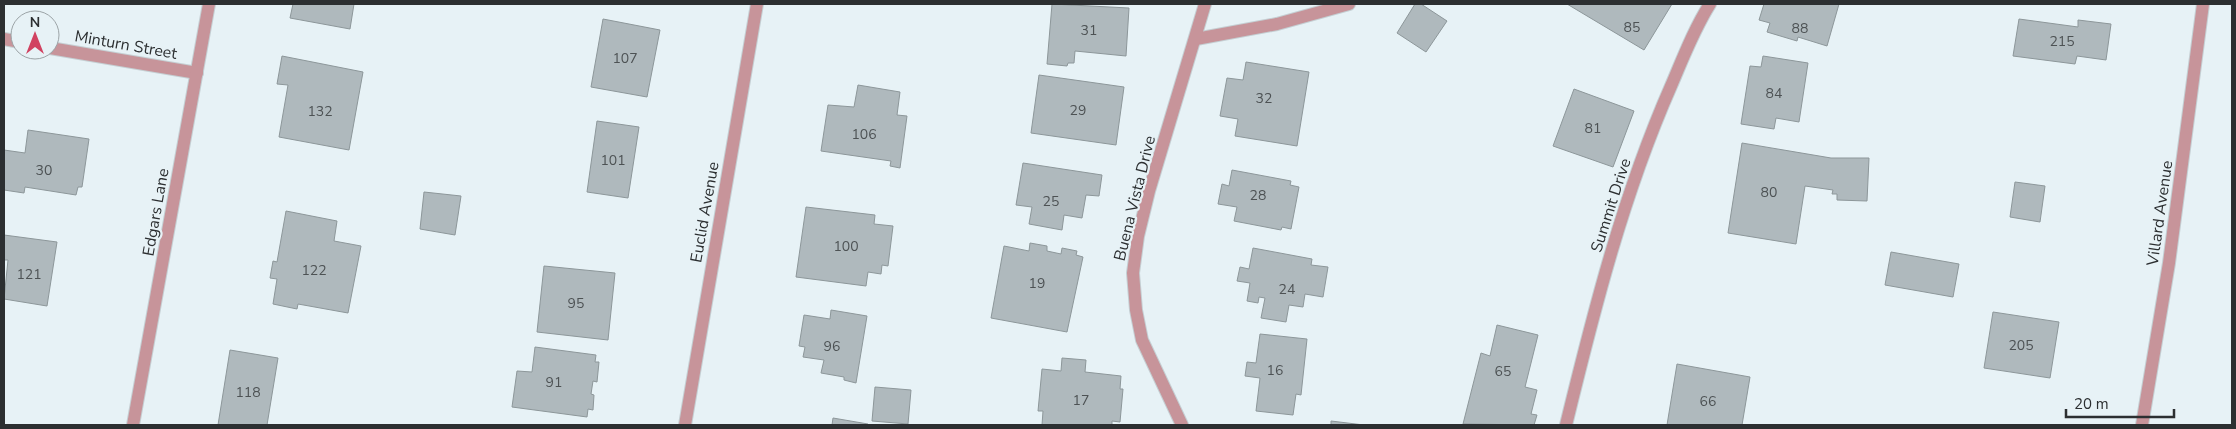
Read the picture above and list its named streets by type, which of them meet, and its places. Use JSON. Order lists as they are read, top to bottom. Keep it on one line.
{"streets":{"street":["Minturn Street","Buena Vista Drive","Summit Drive","Edgars Lane","Euclid Avenue","Villard Avenue"]},"crossings":[["Minturn Street","Edgars Lane"]],"house_numbers":["85","88","31","215","107","84","32","29","132","81","106","101","30","80","28","25","100","122","121","19","24","95","205","96","16","65","91","118","17","66"],"scale_bar":"20 m","north":"top"}
